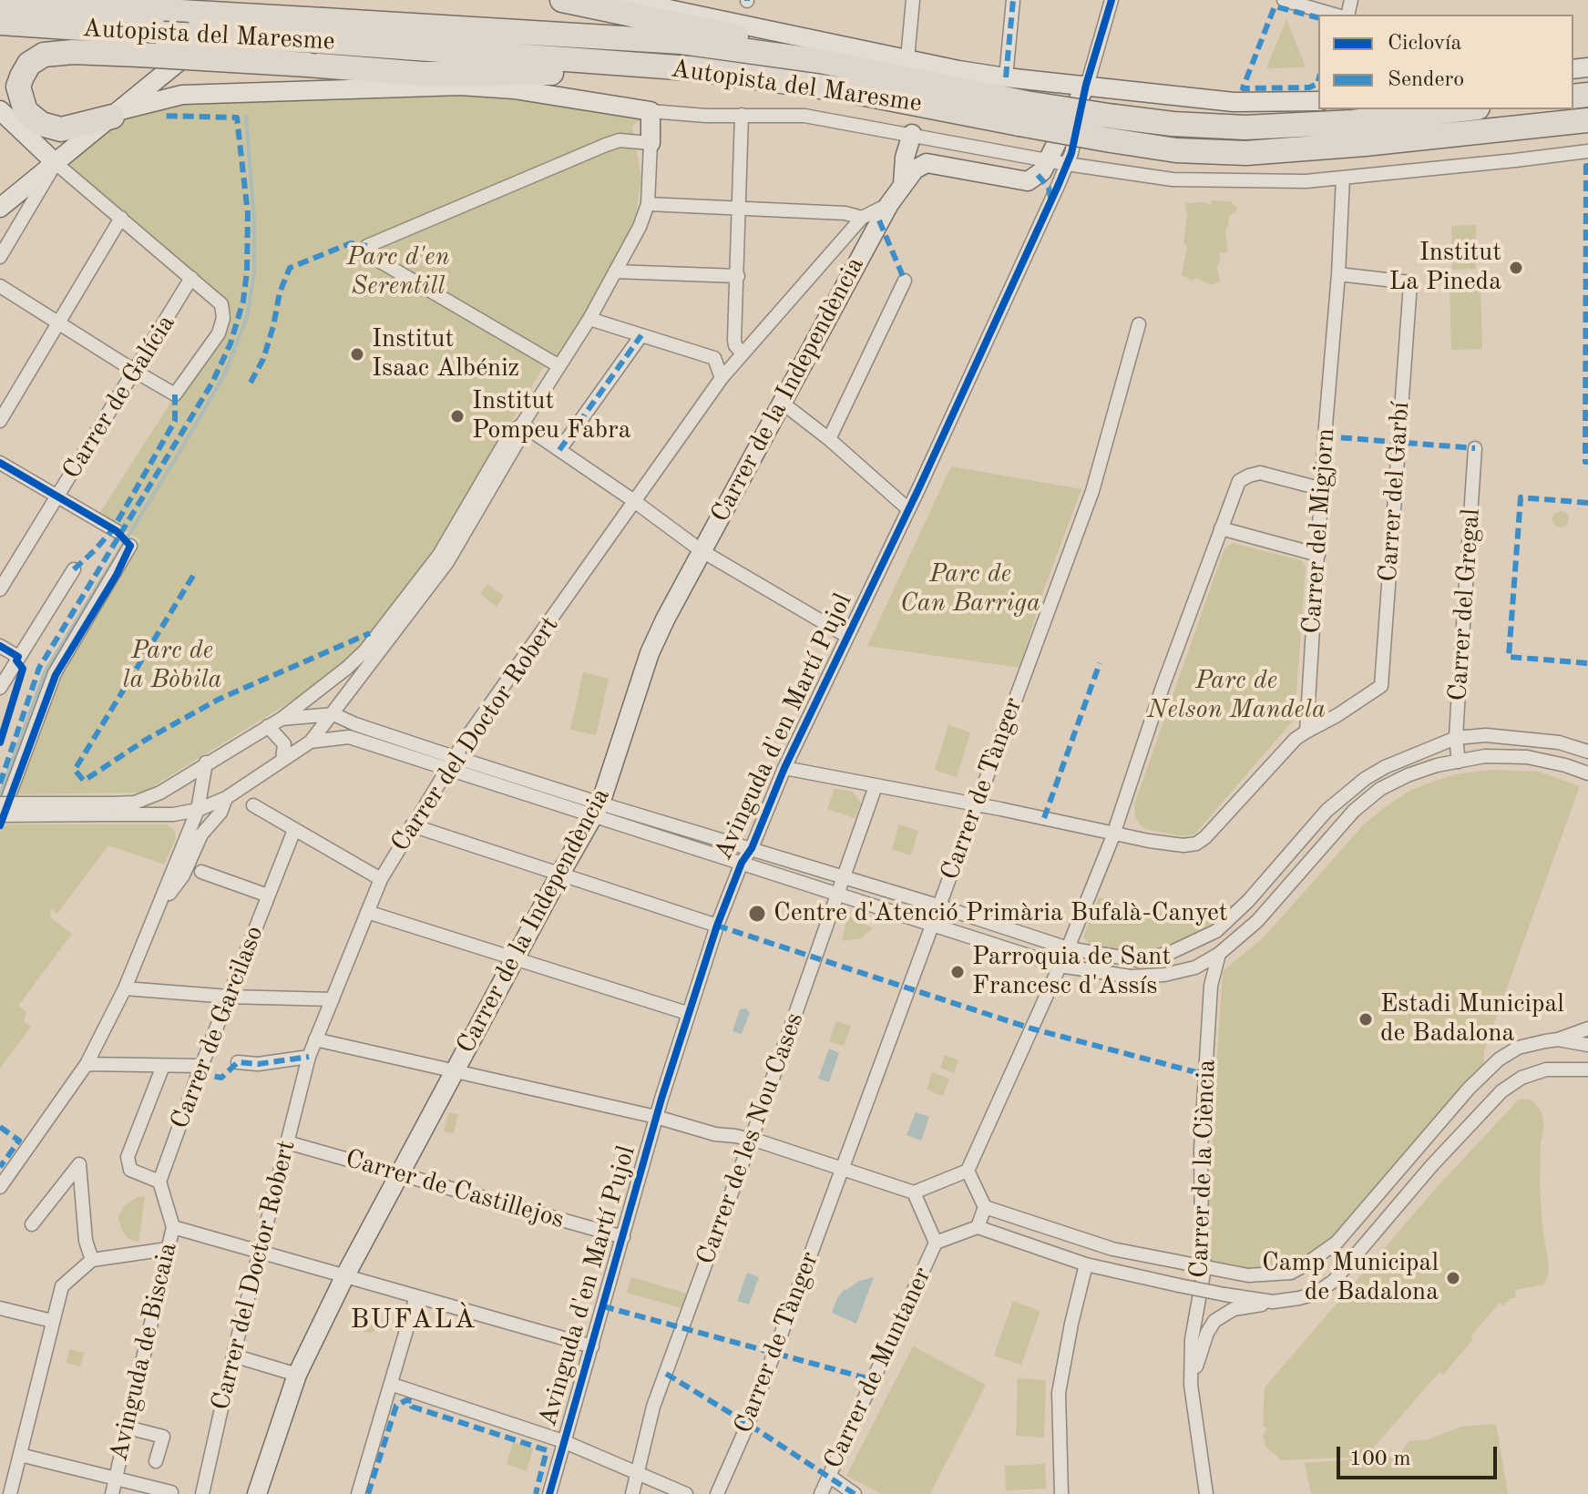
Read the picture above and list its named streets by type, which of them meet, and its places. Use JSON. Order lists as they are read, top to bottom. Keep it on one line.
{"streets":{"highway":["Autopista del Maresme"],"street":["Carrer de la Independència","Carrer de Galícia","Carrer del Garbí","Carrer del Migjorn","Carrer del Gregal","Avinguda d'en Martí Pujol","Carrer del Doctor Robert","Carrer de Tànger","Carrer de Garcilaso","Carrer de les Nou Cases","Carrer de la Ciència","Carrer de Castillejos","Avinguda de Biscaia","Carrer de Muntaner"]},"crossings":[["Carrer de la Independència","Carrer de Castillejos"],["Carrer del Garbí","Carrer del Migjorn"],["Avinguda d'en Martí Pujol","Carrer de Castillejos"],["Carrer del Doctor Robert","Carrer de Castillejos"]],"districts":["BUFALÀ"],"parks":["Parc d'en Serentill","Parc de Can Barriga","Parc de la Bòbila","Parc de Nelson Mandela"],"places":["Institut La Pineda","Institut Isaac Albéniz","Institut Pompeu Fabra","Centre d'Atenció Primària Bufalà-Canyet","Parroquia de Sant Francesc d'Assís","Estadi Municipal de Badalona","Camp Municipal de Badalona"],"legend":["Ciclovía","Sendero"],"scale_bar":"100 m"}
